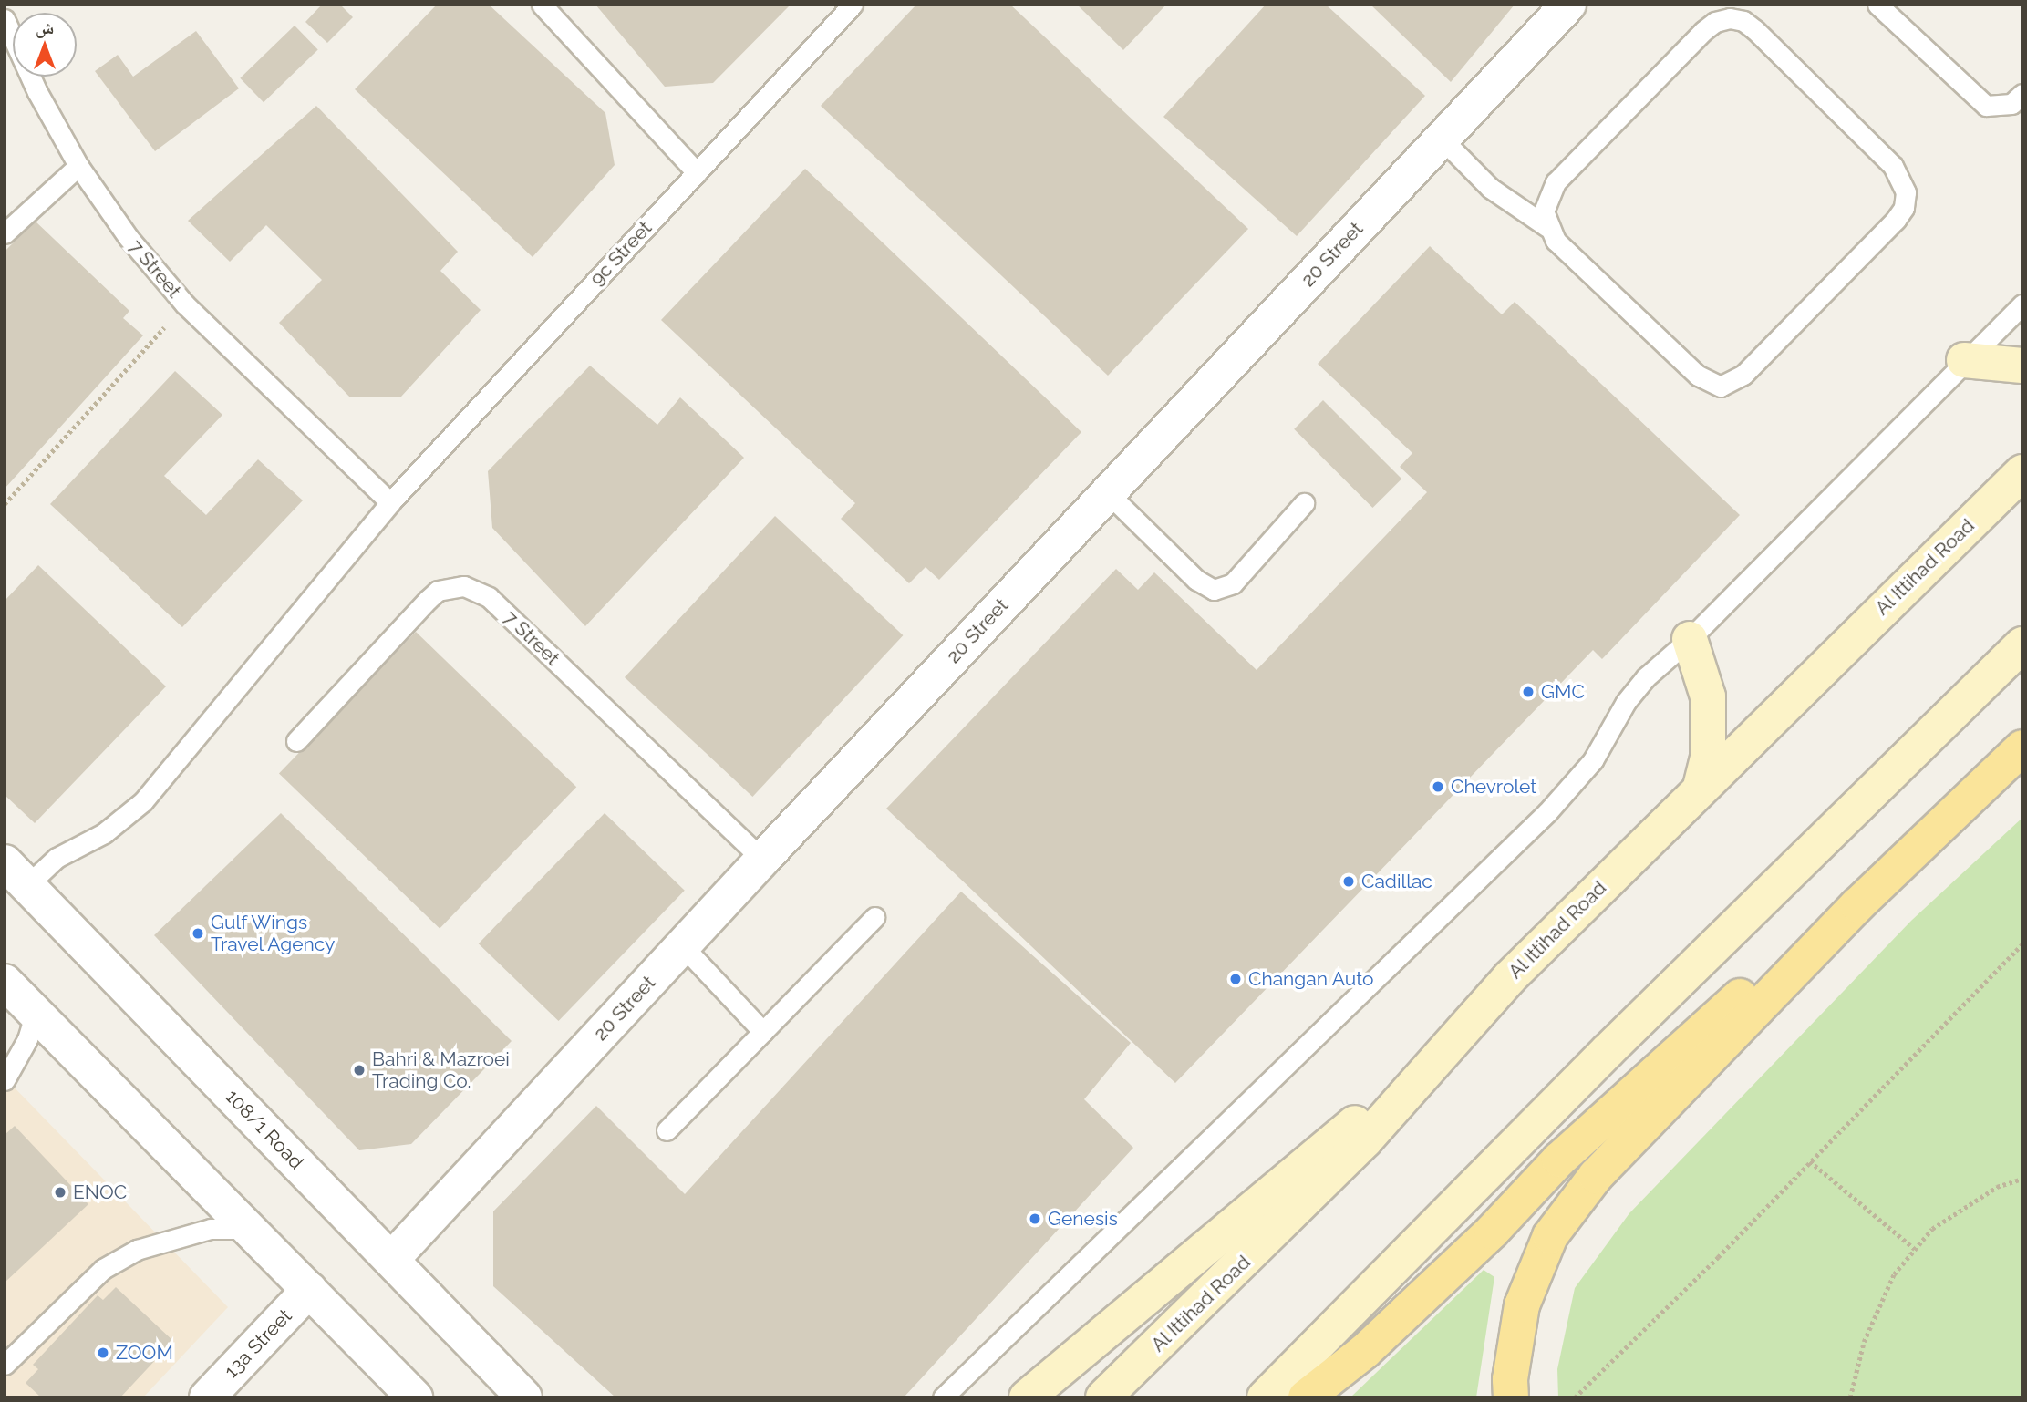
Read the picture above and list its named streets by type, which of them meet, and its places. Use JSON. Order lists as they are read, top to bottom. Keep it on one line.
{"streets":{"main road":["Al Ittihad Road"],"street":["20 Street","108/1 Road","13a Street"],"lane":["9c Street","7 Street"]},"crossings":[["9c Street","7 Street"],["9c Street","108/1 Road"],["20 Street","7 Street"],["20 Street","108/1 Road"]],"places":["GMC","Chevrolet","Cadillac","Gulf Wings Travel Agency","Changan Auto","Bahri & Mazroei Trading Co.","ENOC","Genesis","ZOOM"],"north":"top"}
